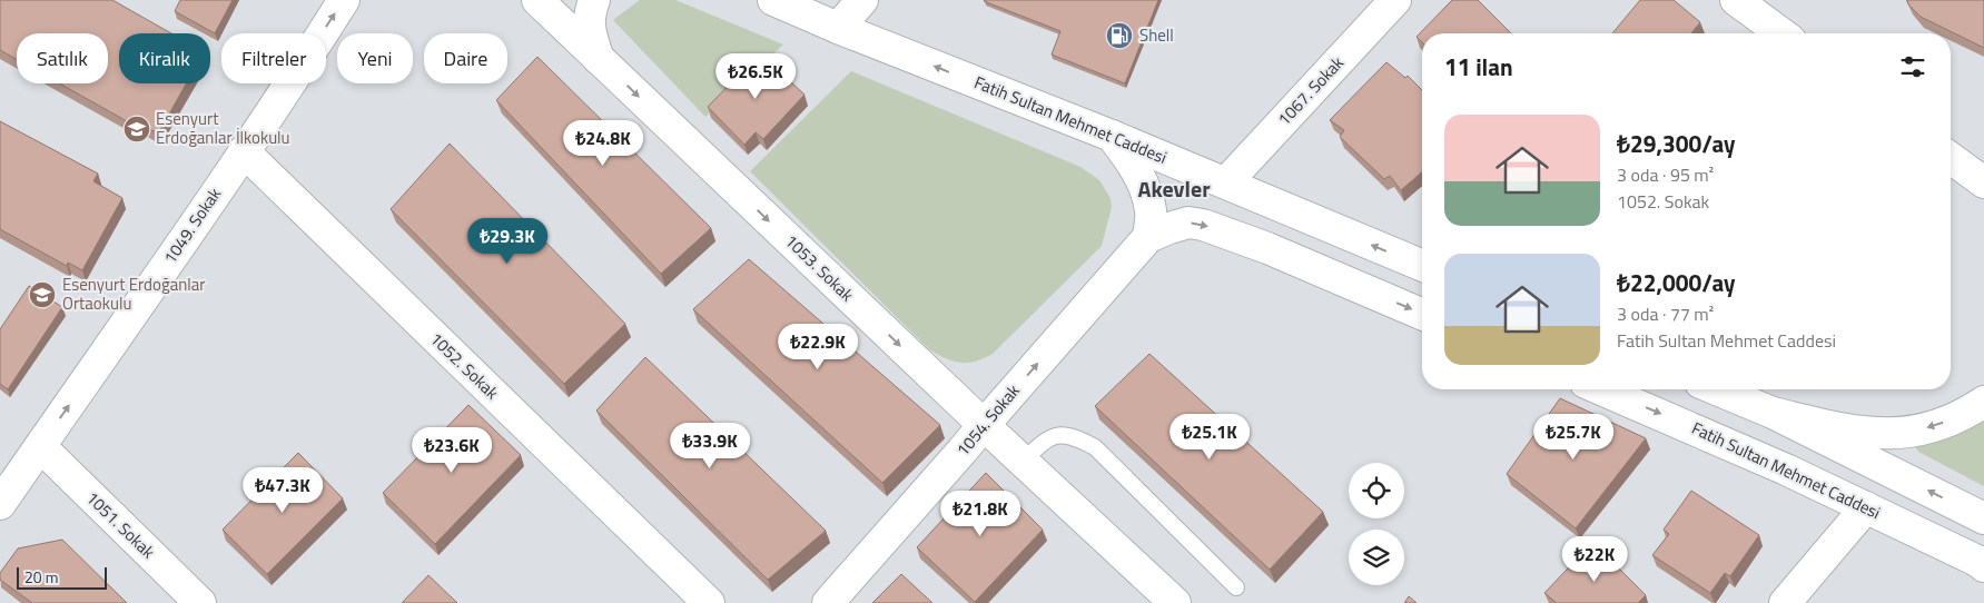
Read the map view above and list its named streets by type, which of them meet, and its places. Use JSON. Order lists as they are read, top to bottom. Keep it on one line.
{"streets":{"main road":["1067. Sokak","Fatih Sultan Mehmet Caddesi","1049. Sokak","1053. Sokak","1052. Sokak","1054. Sokak","1051. Sokak"]},"crossings":[["1067. Sokak","Fatih Sultan Mehmet Caddesi"],["1049. Sokak","1052. Sokak"],["1049. Sokak","1051. Sokak"],["1053. Sokak","1054. Sokak"]],"one_way":["1049. Sokak","1053. Sokak","1054. Sokak"],"districts":["Akevler"],"places":{"fuel station":["Shell"],"school or university":["Esenyurt Erdoğanlar İlkokulu","Esenyurt Erdoğanlar Ortaokulu"]},"scale_bar":"20 m","page":{"chip":["Satılık","Kiralık","Filtreler","Yeni","Daire"],"heading":"11 ilan","price":["₺26.5K","₺24.8K","₺29.3K","₺22.9K","₺25.1K","₺25.7K","₺33.9K","₺23.6K","₺47.3K","₺21.8K","₺22K"],"list":[{"name":"₺29,300/ay","note":"3 oda · 95 m² · 1052. Sokak"},{"name":"₺22,000/ay","note":"3 oda · 77 m² · Fatih Sultan Mehmet Caddesi"}],"scale":"20 m"}}
